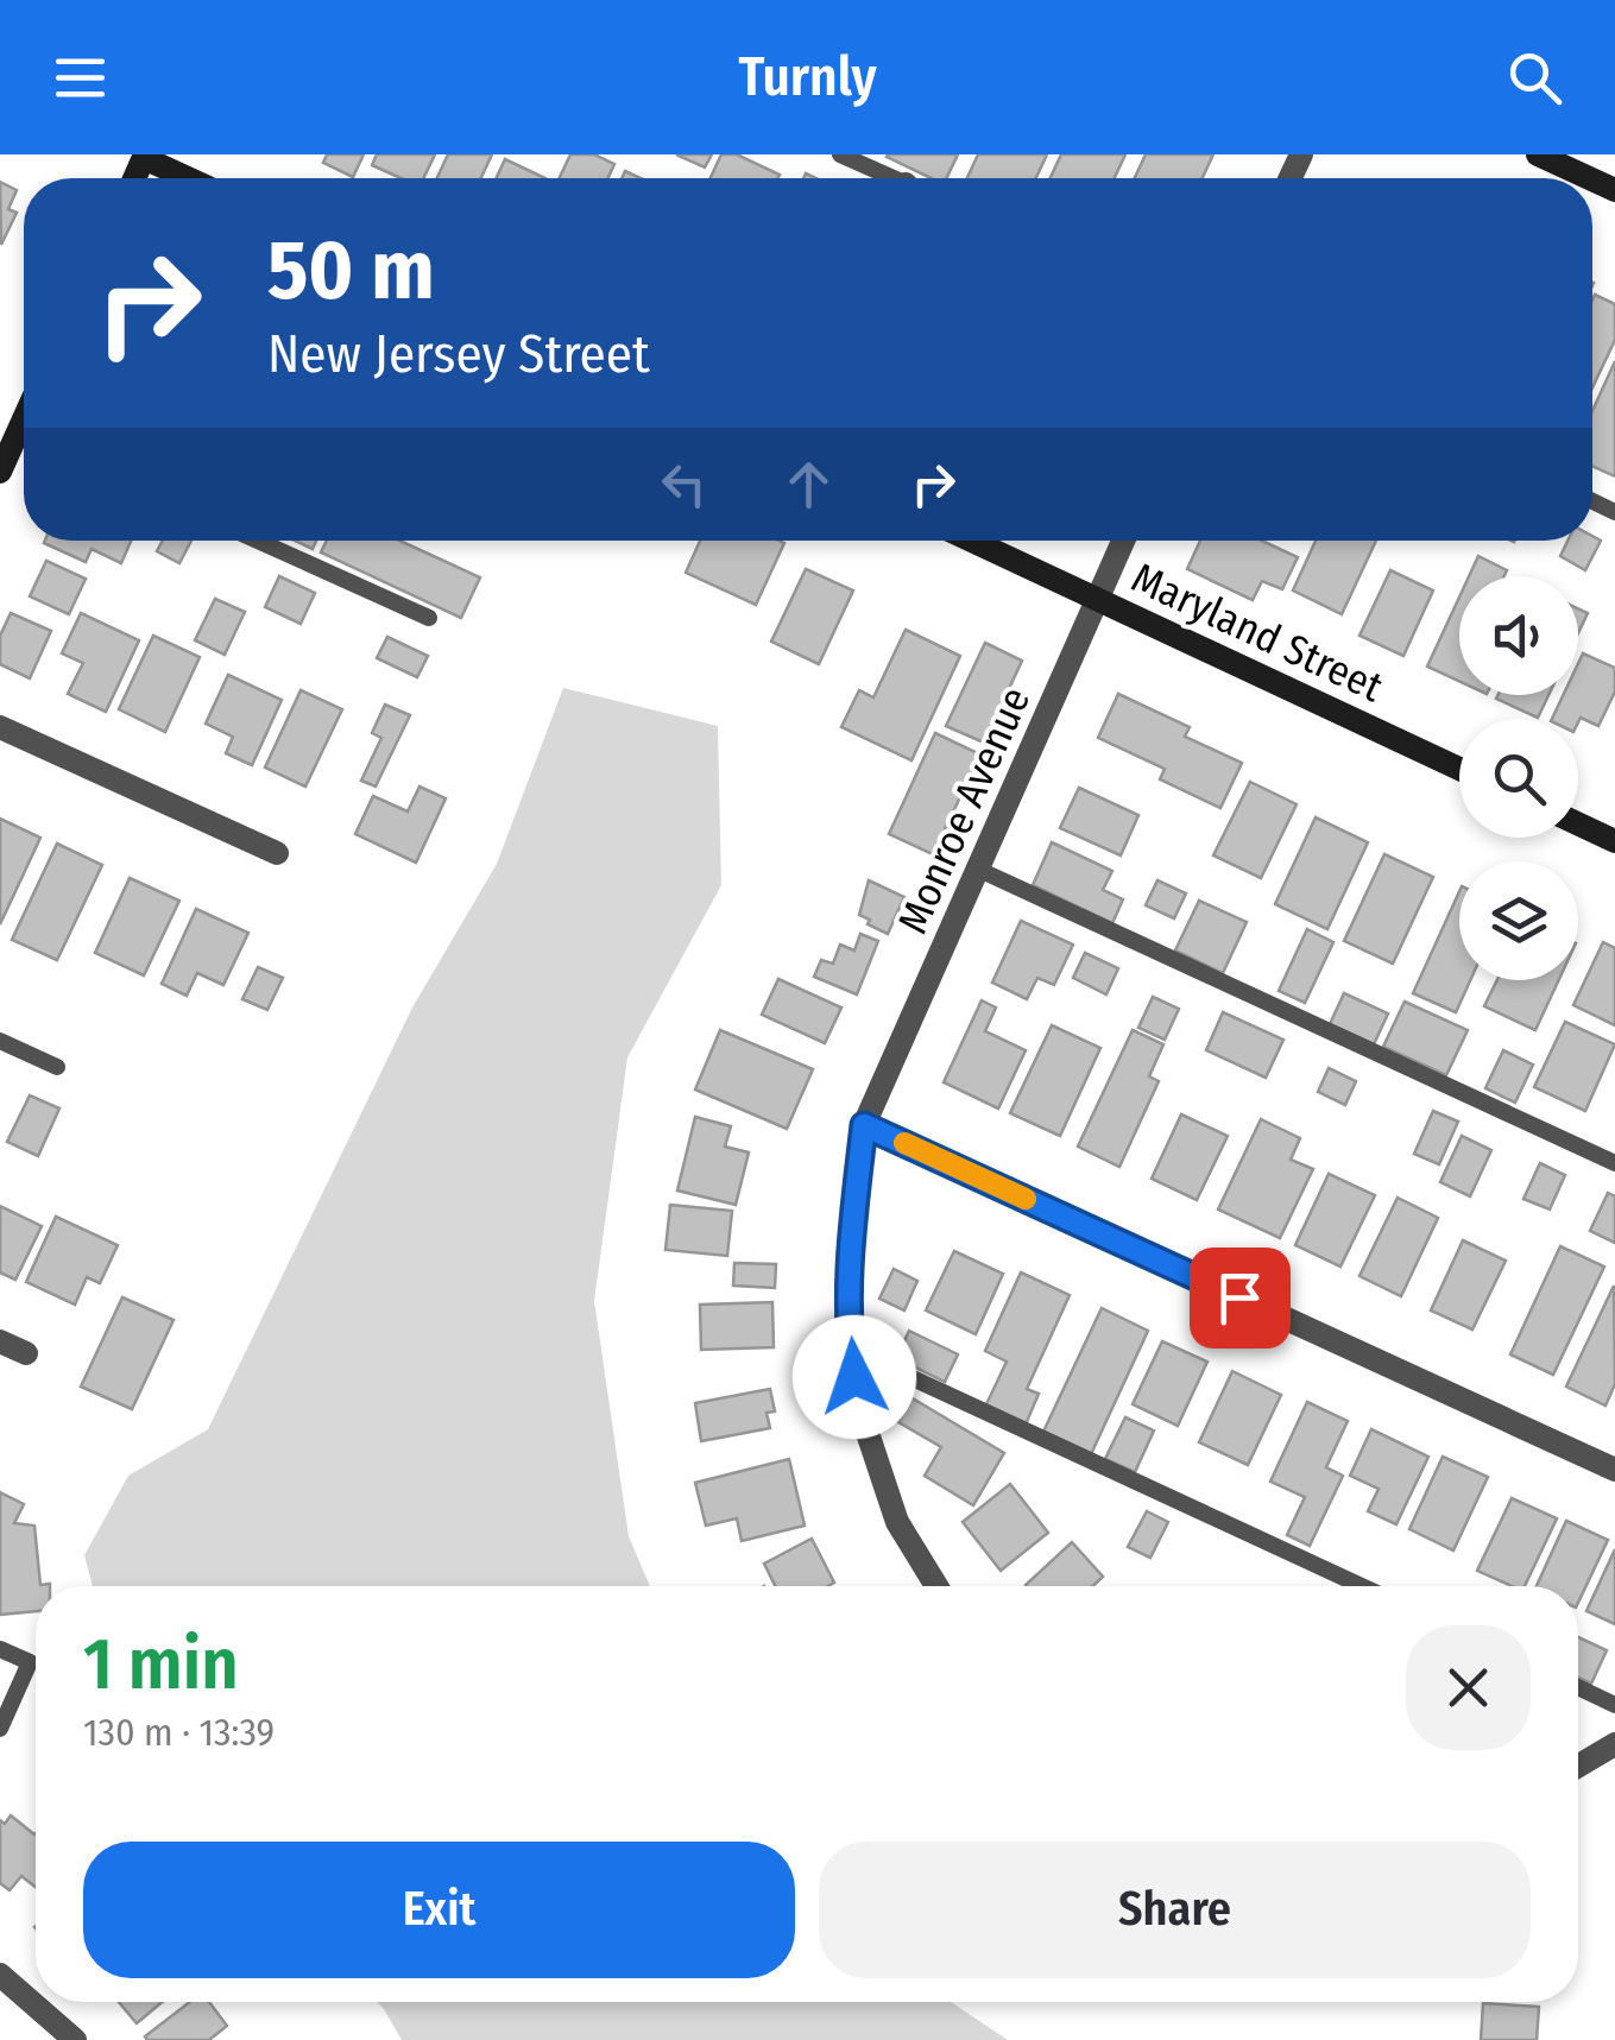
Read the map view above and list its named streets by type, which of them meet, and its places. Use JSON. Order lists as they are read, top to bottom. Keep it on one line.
{"streets":{"street":["Maryland Street","Monroe Avenue"]},"crossings":[["Maryland Street","Monroe Avenue"]],"page":{"header":"Turnly","turn":["50 m","New Jersey Street"],"heading":["1 min","130 m · 13:39"],"buttons":["Exit","Share"]}}
